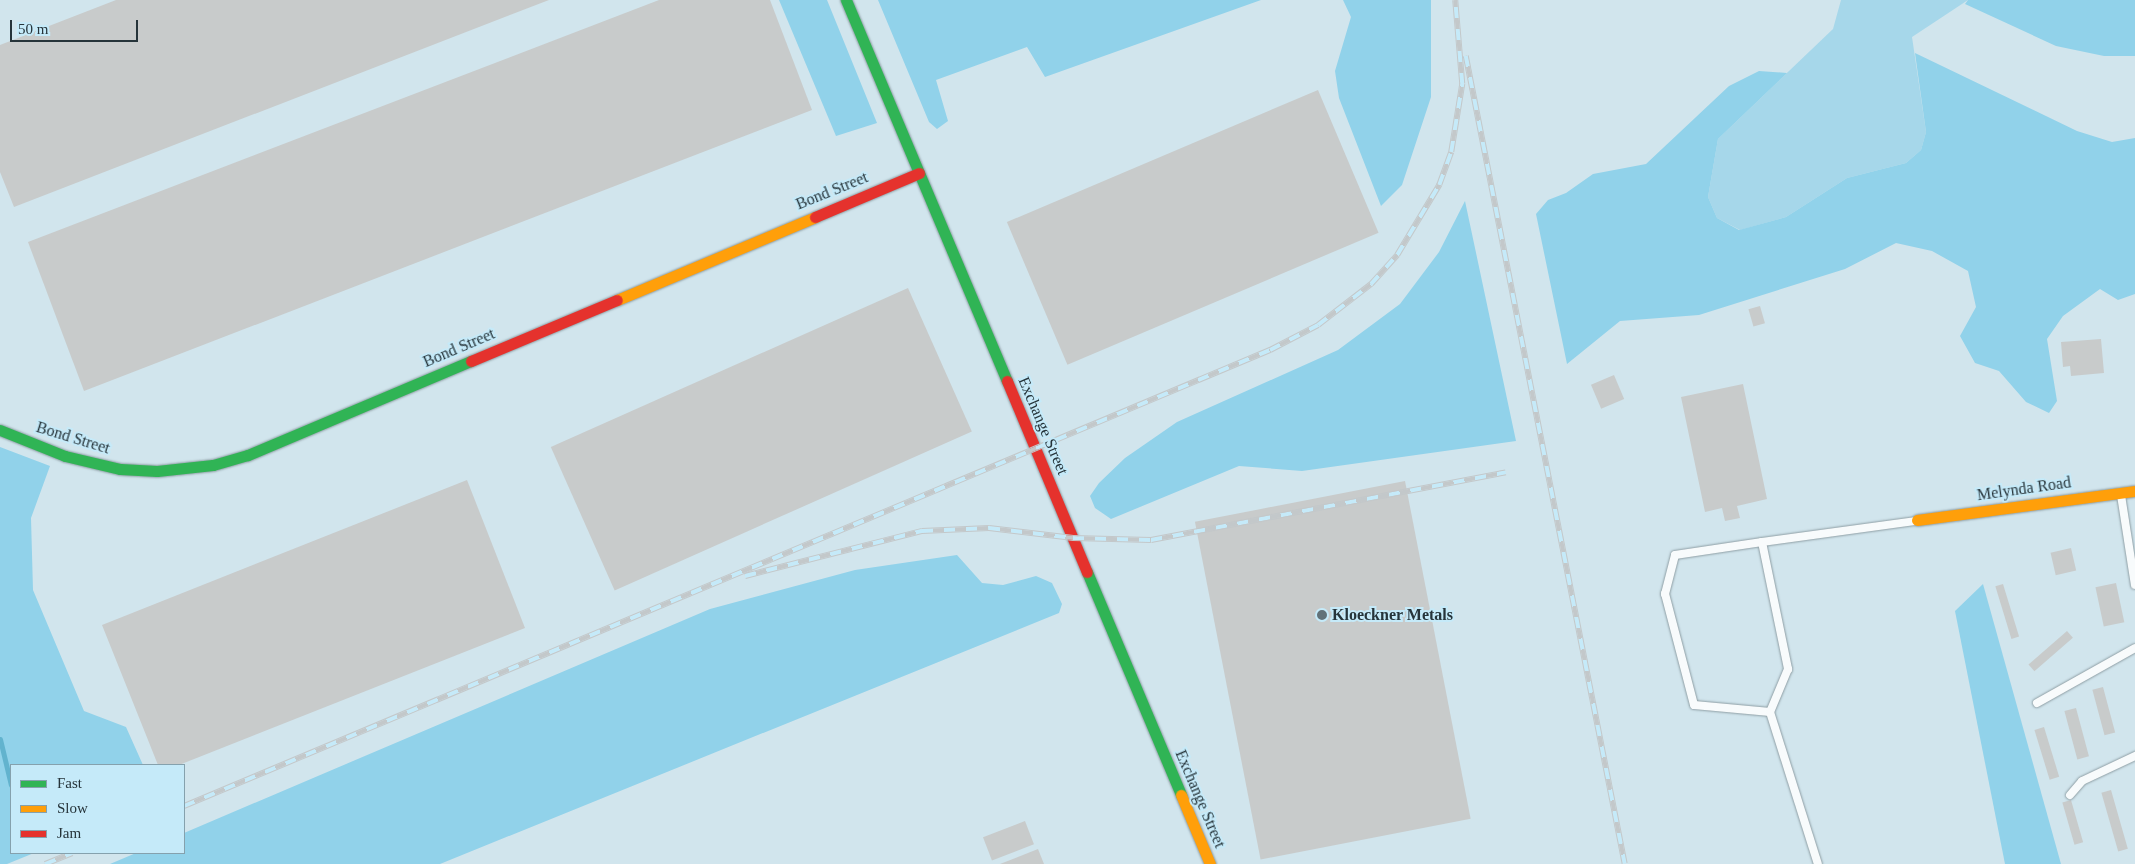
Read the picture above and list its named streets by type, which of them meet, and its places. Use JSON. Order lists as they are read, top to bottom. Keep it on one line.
{"streets":{"street":["Bond Street","Exchange Street","Melynda Road"]},"crossings":[["Bond Street","Exchange Street"]],"places":["Kloeckner Metals"],"legend":["Fast","Slow","Jam"],"scale_bar":"50 m"}
